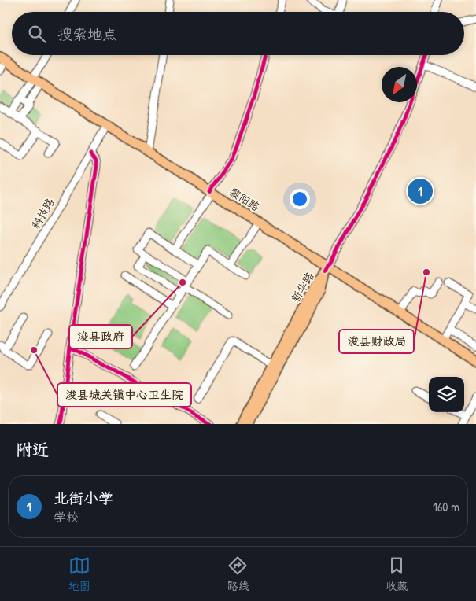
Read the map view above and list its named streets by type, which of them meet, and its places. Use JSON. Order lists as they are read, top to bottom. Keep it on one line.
{"streets":{"main road":["黎阳路","新华路"],"street":["科技路"]},"crossings":[["黎阳路","科技路"],["黎阳路","新华路"]],"places":["浚县财政局","浚县政府","浚县城关镇中心卫生院"],"north":"bottom left","page":{"search":"搜索地点","pins":"1","heading":"附近","list":[{"mark":"1","name":"北街小学","note":"学校","value":"160 m"}],"nav":["地图","路线","收藏"]}}
